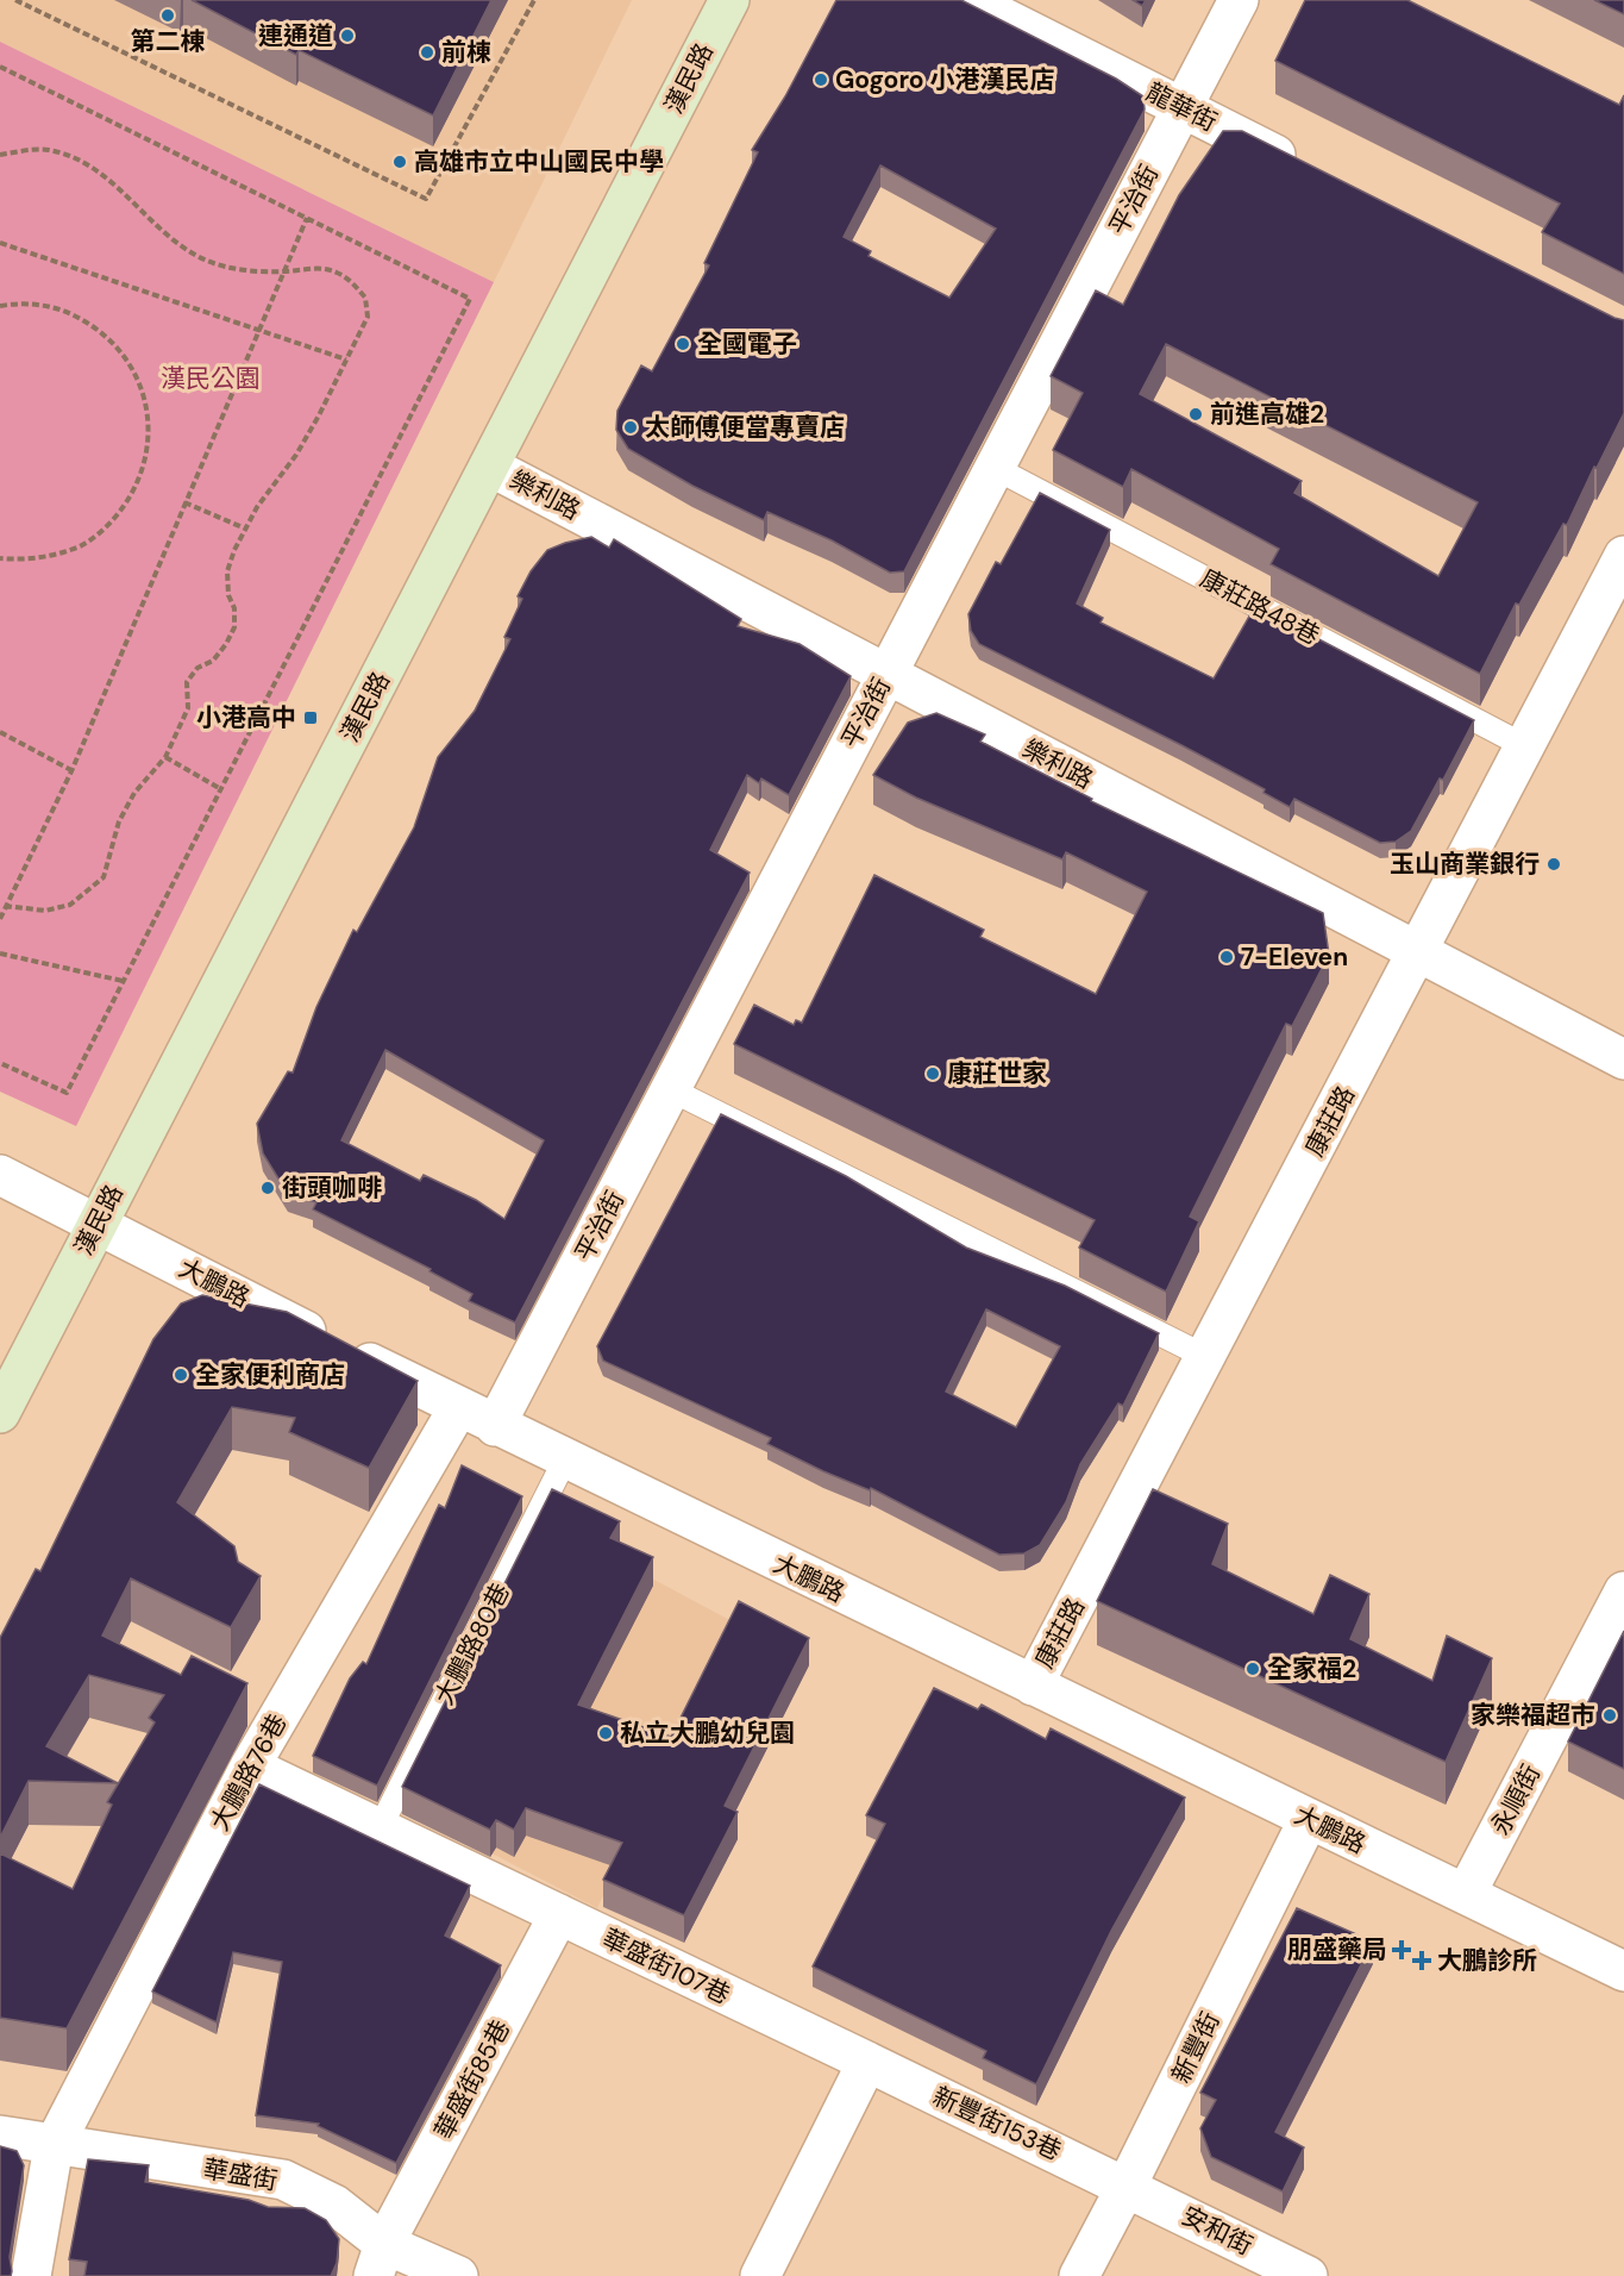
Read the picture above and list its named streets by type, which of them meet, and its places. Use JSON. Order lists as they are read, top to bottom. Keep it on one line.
{"streets":{"street":["漢民路","龍華街","平治街","樂利路","康莊路","大鵬路","大鵬路76巷","永順街","華盛街107巷","新豐街","華盛街85巷","新豐街153巷","華盛街","安和街"],"lane":["康莊路48巷","大鵬路80巷"]},"crossings":[["漢民路","樂利路"],["漢民路","大鵬路"],["龍華街","平治街"],["平治街","樂利路"],["平治街","康莊路48巷"],["平治街","大鵬路"],["樂利路","康莊路"],["康莊路48巷","康莊路"],["康莊路","大鵬路"],["大鵬路","大鵬路80巷"],["大鵬路","大鵬路76巷"],["大鵬路","永順街"],["大鵬路","新豐街"],["大鵬路80巷","華盛街107巷"],["大鵬路76巷","華盛街107巷"],["大鵬路76巷","華盛街"],["華盛街107巷","華盛街85巷"],["華盛街107巷","新豐街153巷"],["新豐街","新豐街153巷"],["新豐街","安和街"],["華盛街85巷","華盛街"],["新豐街153巷","安和街"]],"parks":["漢民公園"],"places":{"other":["第二棟","連通道","前棟","Gogoro 小港漢民店","高雄市立中山國民中學","全國電子","前進高雄2","太師傅便當專賣店","玉山商業銀行","7-Eleven","康莊世家","街頭咖啡","全家便利商店","全家福2","家樂福超市","私立大鵬幼兒園"],"transit":["小港高中"],"health":["朋盛藥局","大鵬診所"]}}
